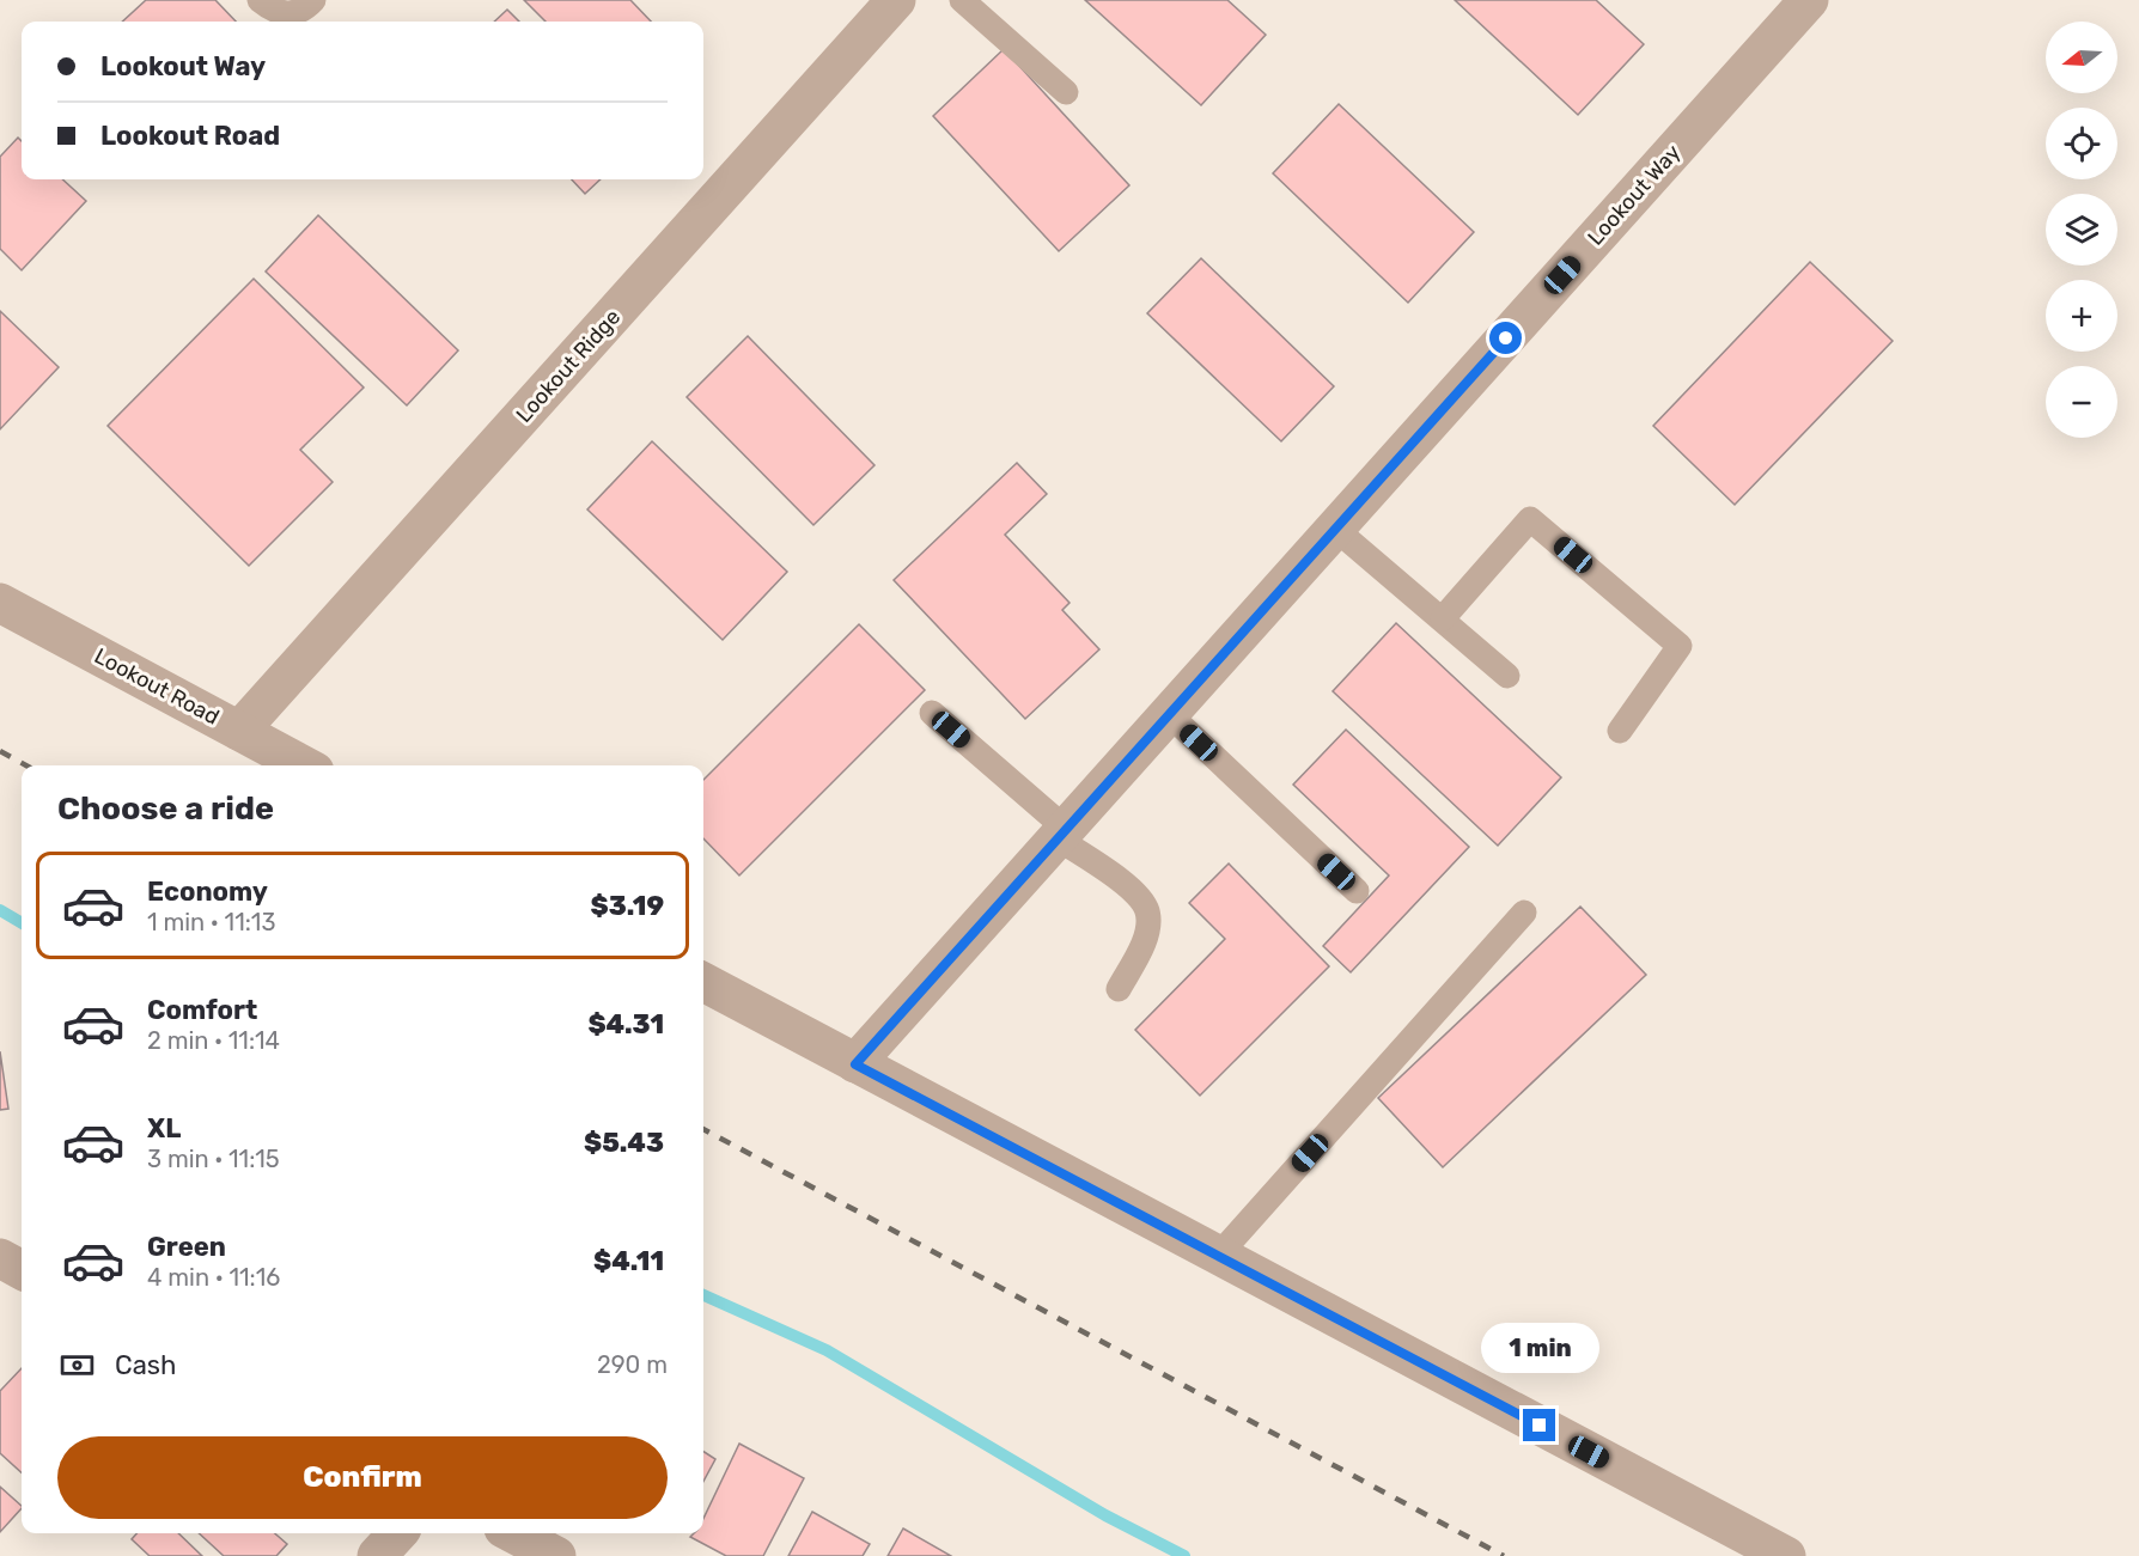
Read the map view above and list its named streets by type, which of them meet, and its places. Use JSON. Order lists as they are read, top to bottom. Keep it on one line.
{"streets":{"street":["Lookout Way","Lookout Ridge","Lookout Road"]},"crossings":[["Lookout Ridge","Lookout Road"]],"north":"left","page":{"map_buttons":["+","−"],"banner":["Lookout Way","Lookout Road"],"heading":"Choose a ride","list":[{"name":"Economy","note":"1 min · 11:13","value":"$3.19"},{"name":"Comfort","note":"2 min · 11:14","value":"$4.31"},{"name":"XL","note":"3 min · 11:15","value":"$5.43"},{"name":"Green","note":"4 min · 11:16","value":"$4.11"}],"bubble":"1 min","pay":["Cash","290 m"],"buttons":"Confirm"}}
